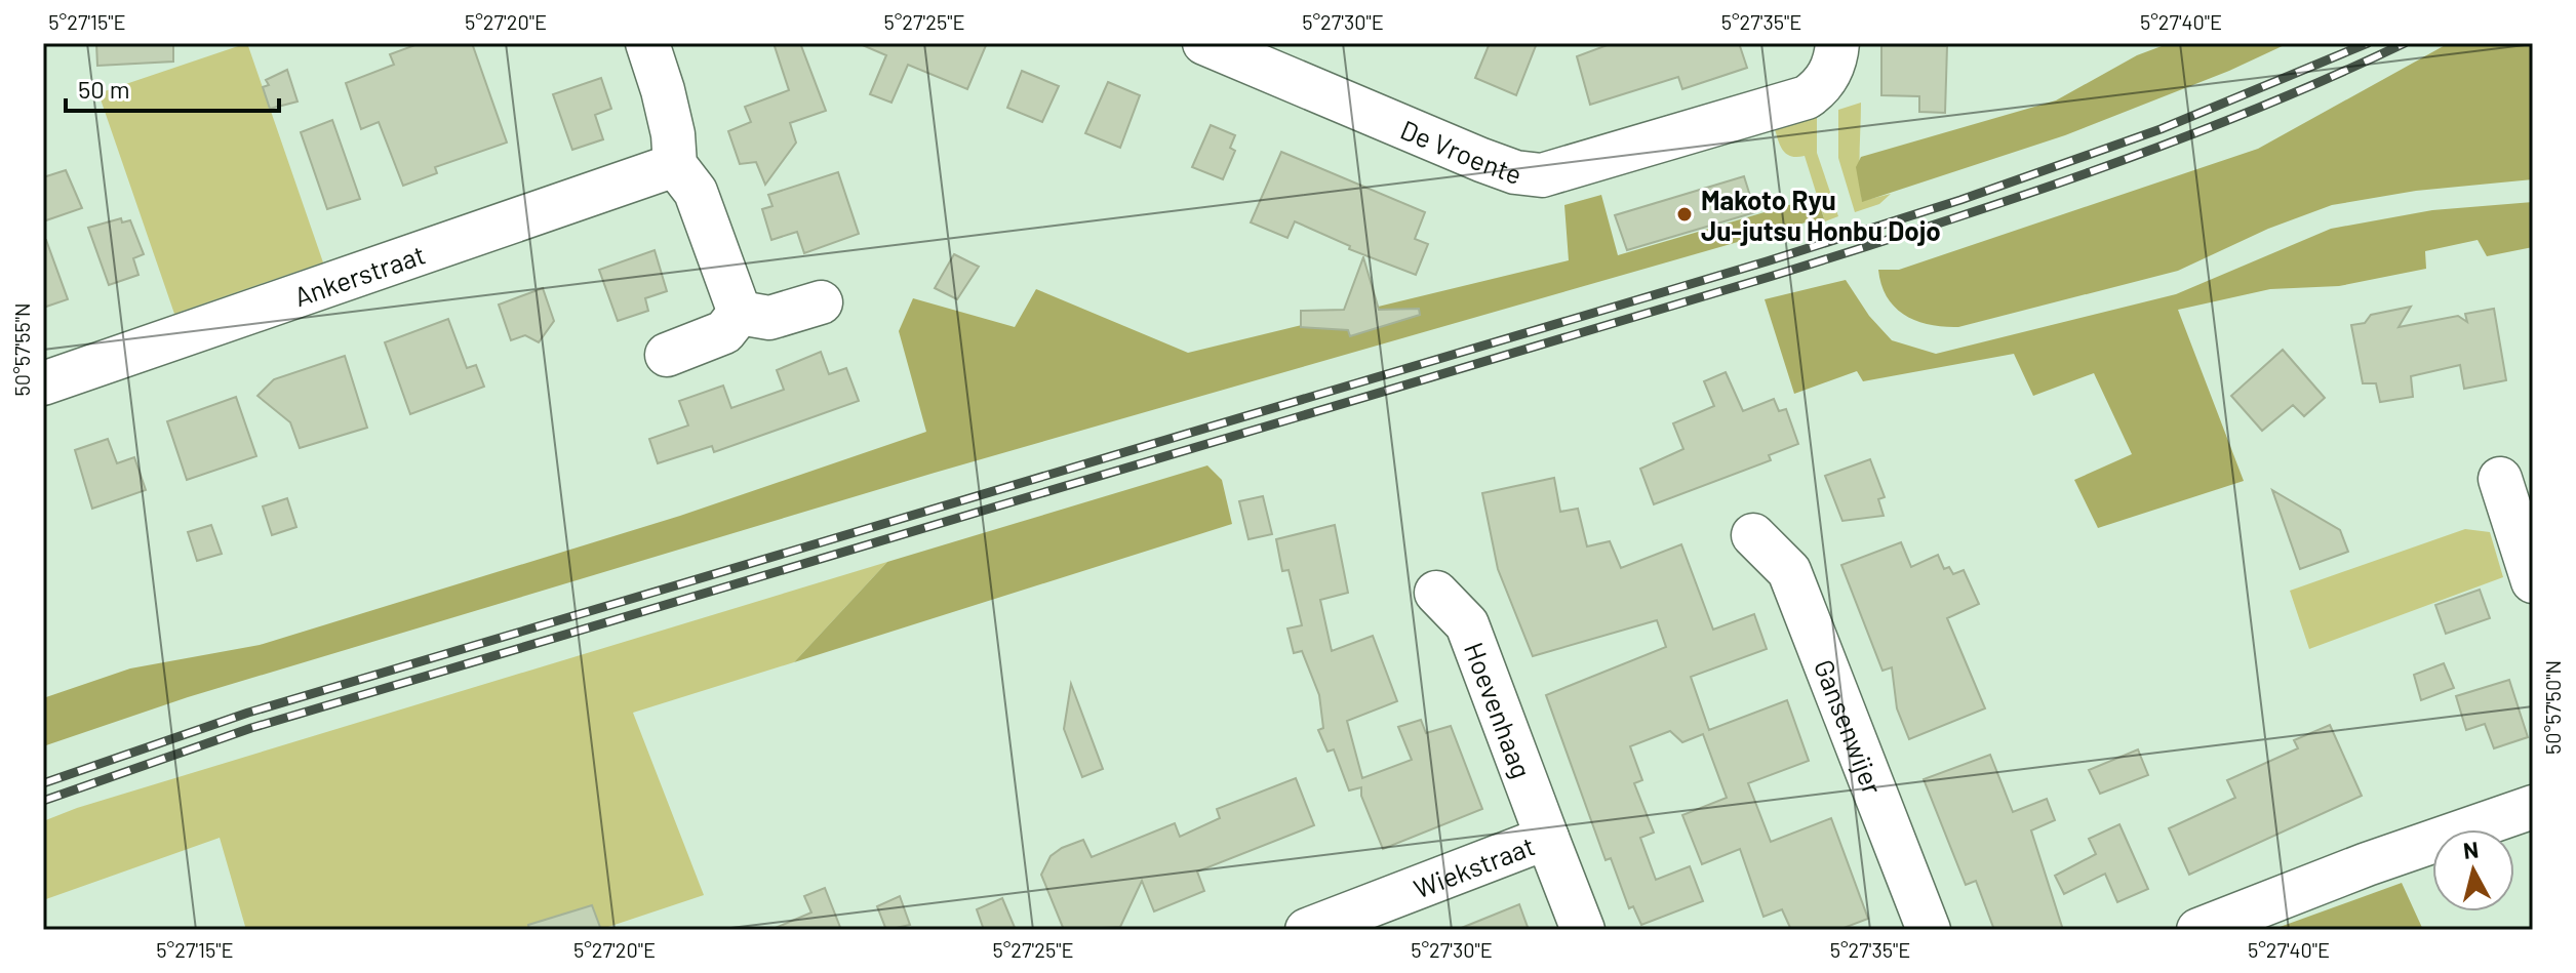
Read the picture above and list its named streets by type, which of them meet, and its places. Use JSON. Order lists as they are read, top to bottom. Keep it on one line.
{"streets":{"street":["De Vroente","Ankerstraat","Hoevenhaag","Gansenwijer","Wiekstraat"]},"crossings":[["Hoevenhaag","Wiekstraat"]],"places":["Makoto Ryu Ju-jutsu Honbu Dojo"],"scale_bar":"50 m","north":"top","coordinates":["5°27'15\"E","5°27'20\"E","5°27'25\"E","5°27'30\"E","5°27'35\"E","5°27'40\"E","50°57'55\"N","50°57'50\"N"]}
